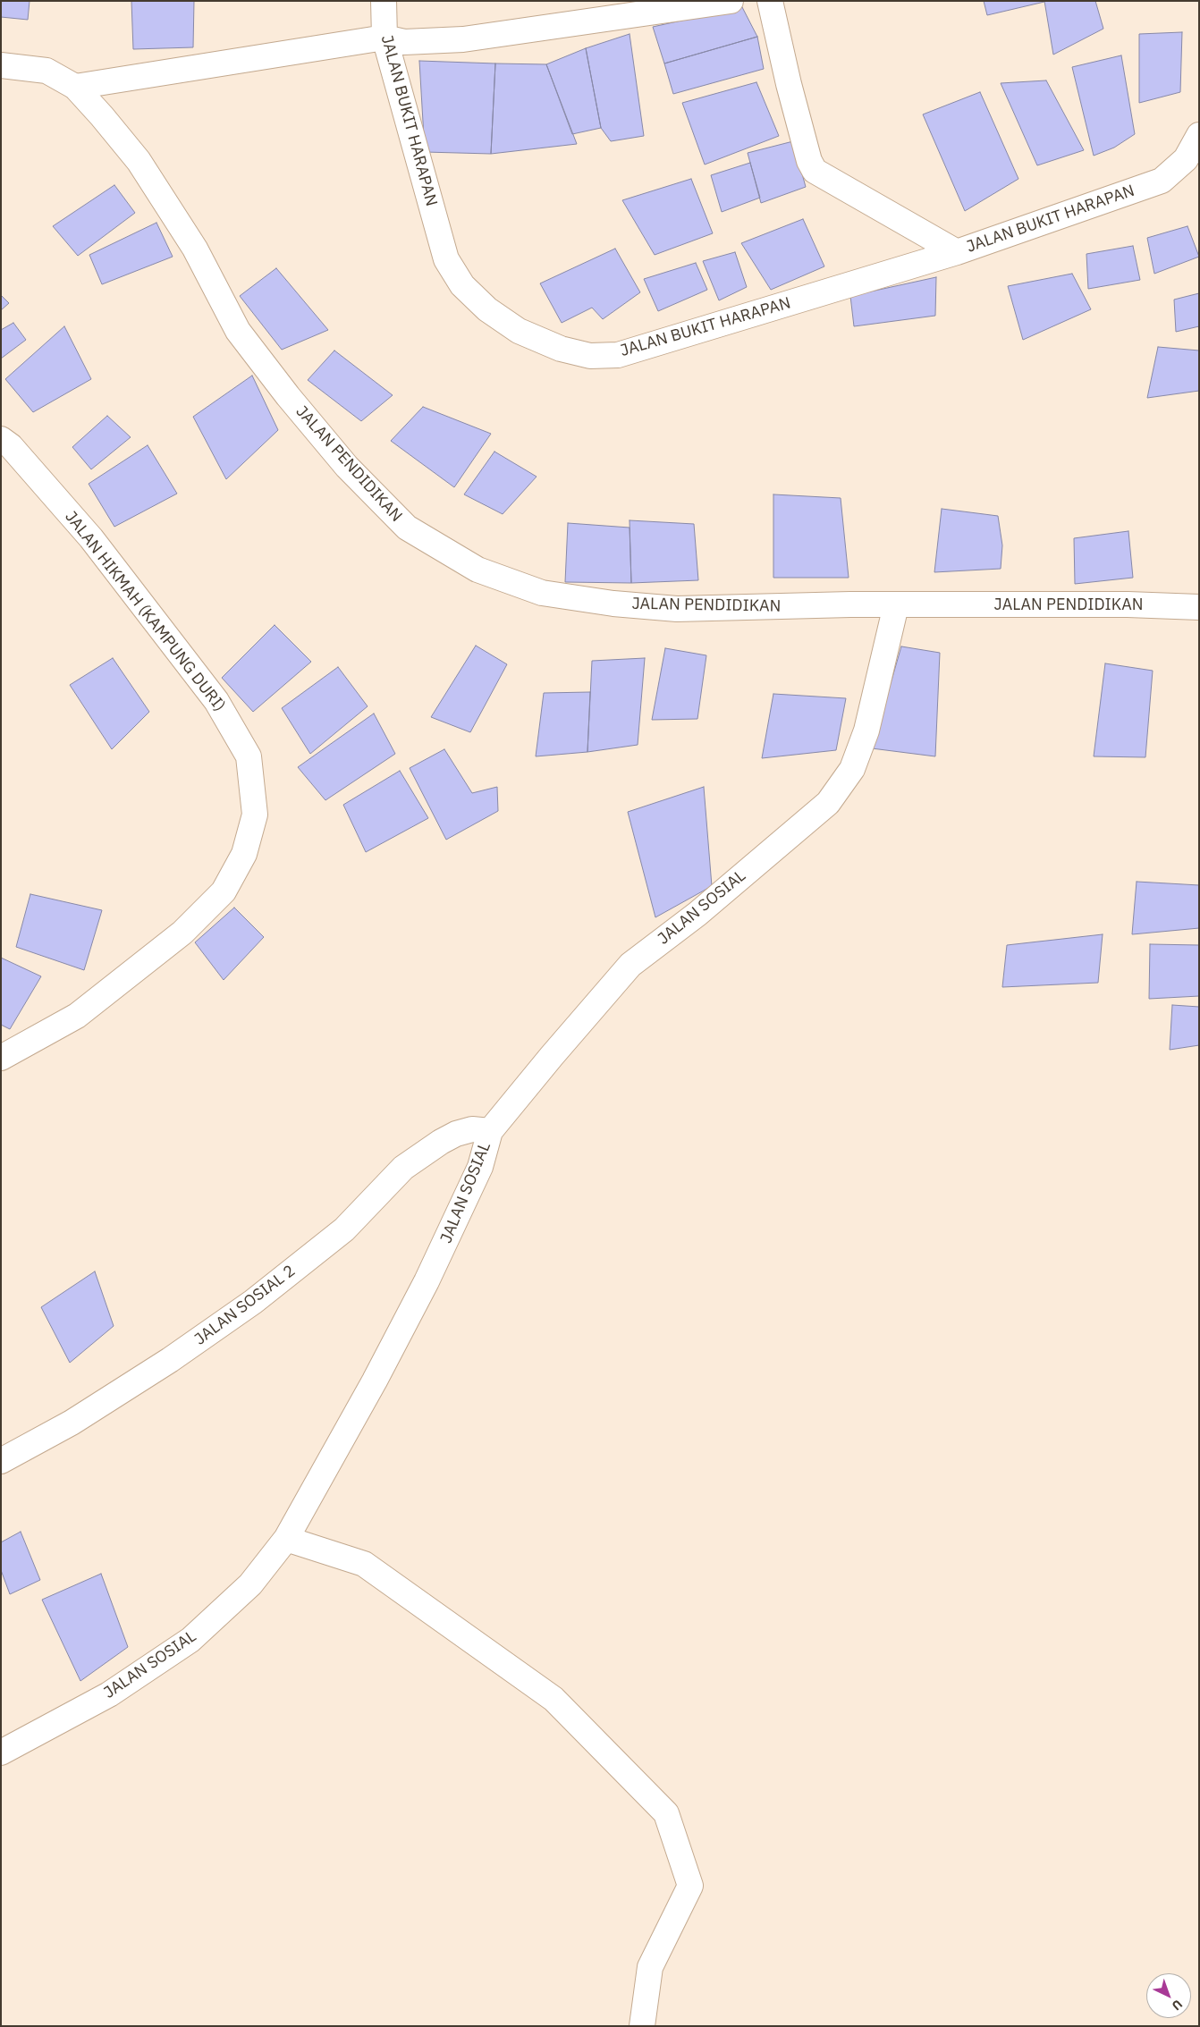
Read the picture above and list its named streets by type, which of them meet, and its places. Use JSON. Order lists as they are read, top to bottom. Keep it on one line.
{"streets":{"street":["JALAN BUKIT HARAPAN","JALAN PENDIDIKAN","JALAN HIKMAH (KAMPUNG DURI)","JALAN SOSIAL","JALAN SOSIAL 2"]},"crossings":[["JALAN PENDIDIKAN","JALAN SOSIAL"],["JALAN SOSIAL","JALAN SOSIAL 2"]],"north":"bottom right"}
